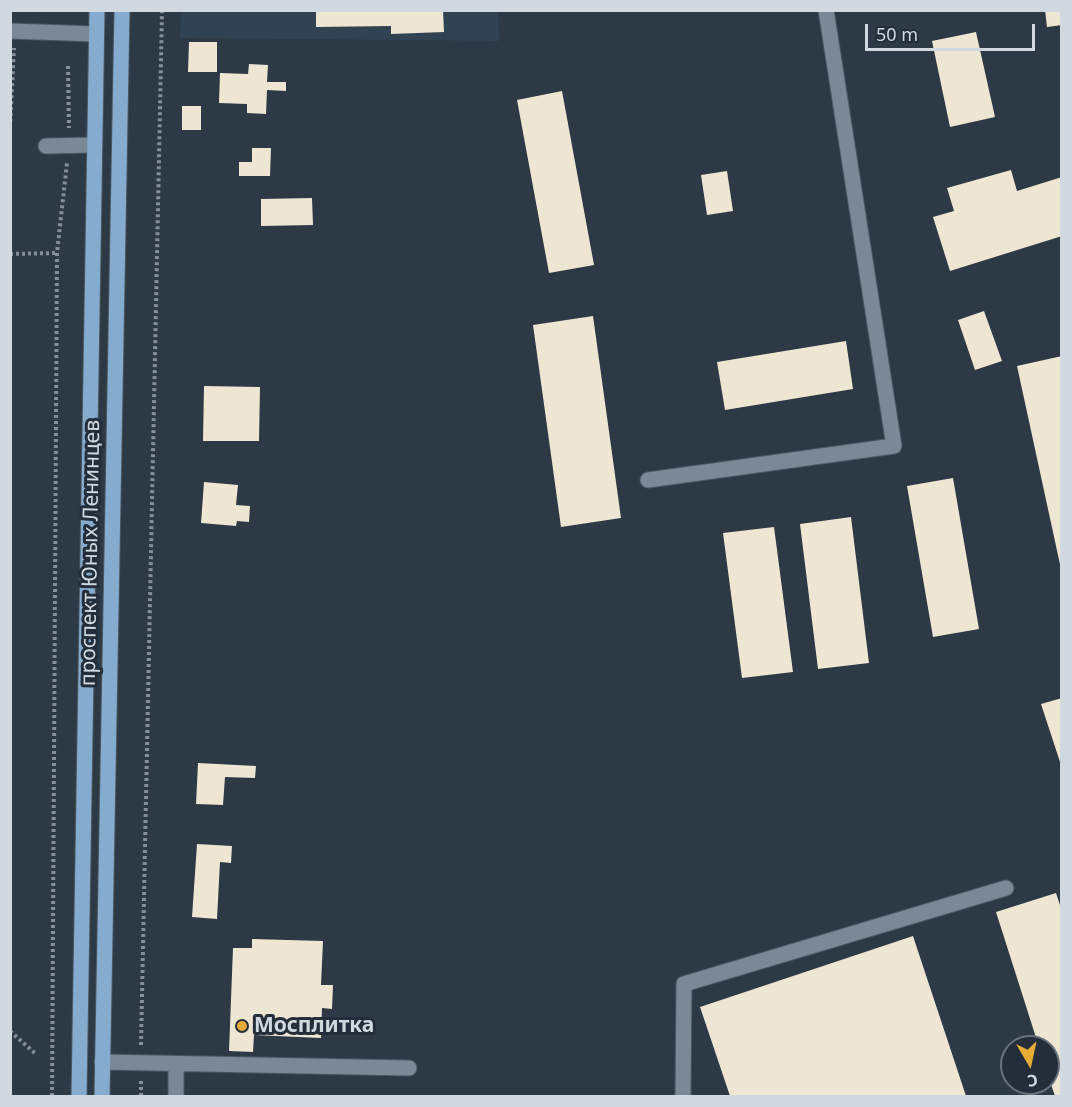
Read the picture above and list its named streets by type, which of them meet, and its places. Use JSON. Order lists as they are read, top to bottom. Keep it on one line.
{"streets":{"main road":["проспект Юных Ленинцев"]},"places":["Мосплитка"],"scale_bar":"50 m","north":"bottom"}
